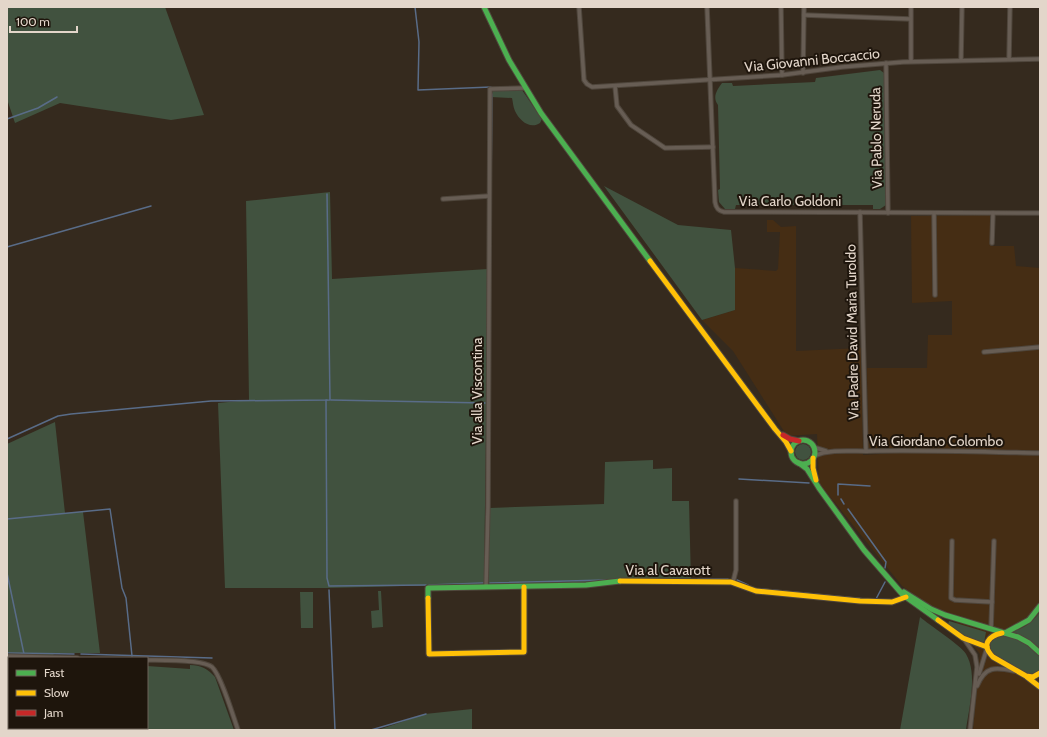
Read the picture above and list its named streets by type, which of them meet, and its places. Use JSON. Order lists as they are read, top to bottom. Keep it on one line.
{"streets":{"main road":["Via al Cavarott"],"street":["Via Giovanni Boccaccio","Via Pablo Neruda","Via Carlo Goldoni","Via Padre David Maria Turoldo","Via alla Viscontina","Via Giordano Colombo"]},"crossings":[["Via Giovanni Boccaccio","Via Pablo Neruda"],["Via Giovanni Boccaccio","Via Carlo Goldoni"],["Via Pablo Neruda","Via Carlo Goldoni"],["Via Carlo Goldoni","Via Padre David Maria Turoldo"],["Via Padre David Maria Turoldo","Via Giordano Colombo"],["Via alla Viscontina","Via al Cavarott"]],"legend":["Fast","Slow","Jam"],"scale_bar":"100 m"}
